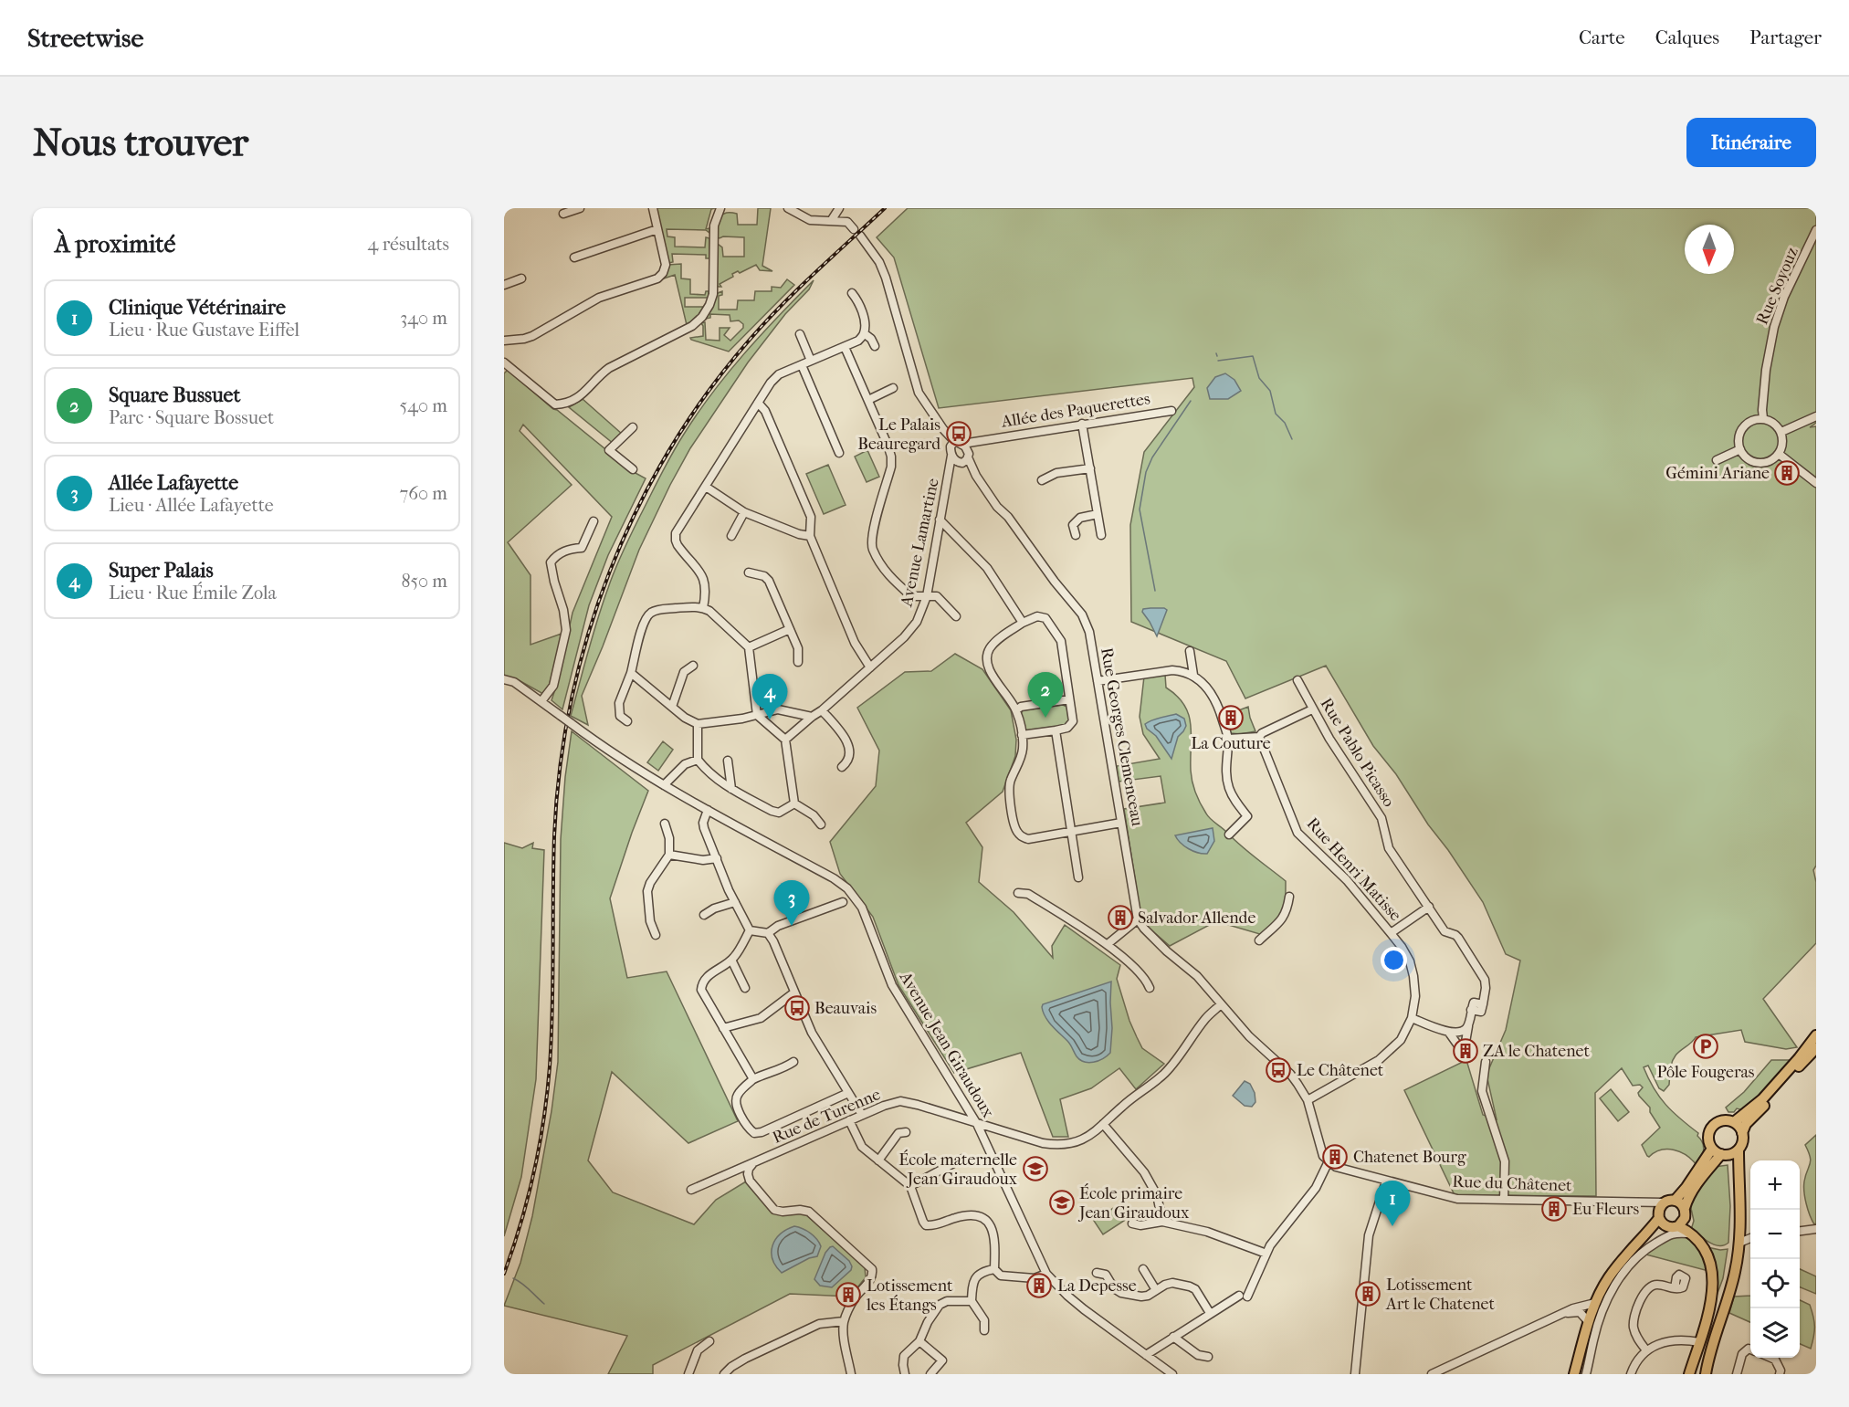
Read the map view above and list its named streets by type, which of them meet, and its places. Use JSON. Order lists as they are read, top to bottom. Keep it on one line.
{"streets":{"street":["Rue Soyouz","Allée des Paquerettes","Avenue Lamartine","Rue Georges Clemenceau","Rue Pablo Picasso","Rue Henri Matisse","Avenue Jean Giraudoux","Rue de Turenne","Rue du Châtenet"]},"crossings":[["Allée des Paquerettes","Avenue Lamartine"],["Allée des Paquerettes","Rue Georges Clemenceau"],["Avenue Lamartine","Rue Georges Clemenceau"],["Rue Pablo Picasso","Rue Henri Matisse"],["Avenue Jean Giraudoux","Rue de Turenne"]],"places":{"bus stop":["Le Palais Beauregard","Beauvais","Le Châtenet"],"building":["Gémini Ariane","La Couture","Salvador Allende","ZA le Chatenet","Chatenet Bourg","Eu Fleurs","La Depesse","Lotissement Art le Chatenet","Lotissement les Étangs"],"parking":["Pôle Fougeras"],"school or university":["École maternelle Jean Giraudoux","École primaire Jean Giraudoux"]},"north":"bottom","page":{"header":"Streetwise","nav":["Carte","Calques","Partager"],"buttons":"Itinéraire","title":"Nous trouver","heading":["À proximité","4 résultats"],"list":[{"mark":"1","name":"Clinique Vétérinaire","note":"Lieu · Rue Gustave Eiffel","value":"340 m"},{"mark":"2","name":"Square Bussuet","note":"Parc · Square Bossuet","value":"540 m"},{"mark":"3","name":"Allée Lafayette","note":"Lieu · Allée Lafayette","value":"760 m"},{"mark":"4","name":"Super Palais","note":"Lieu · Rue Émile Zola","value":"850 m"}],"pins":["2","4","3","1"],"map_buttons":["+","−"]}}
